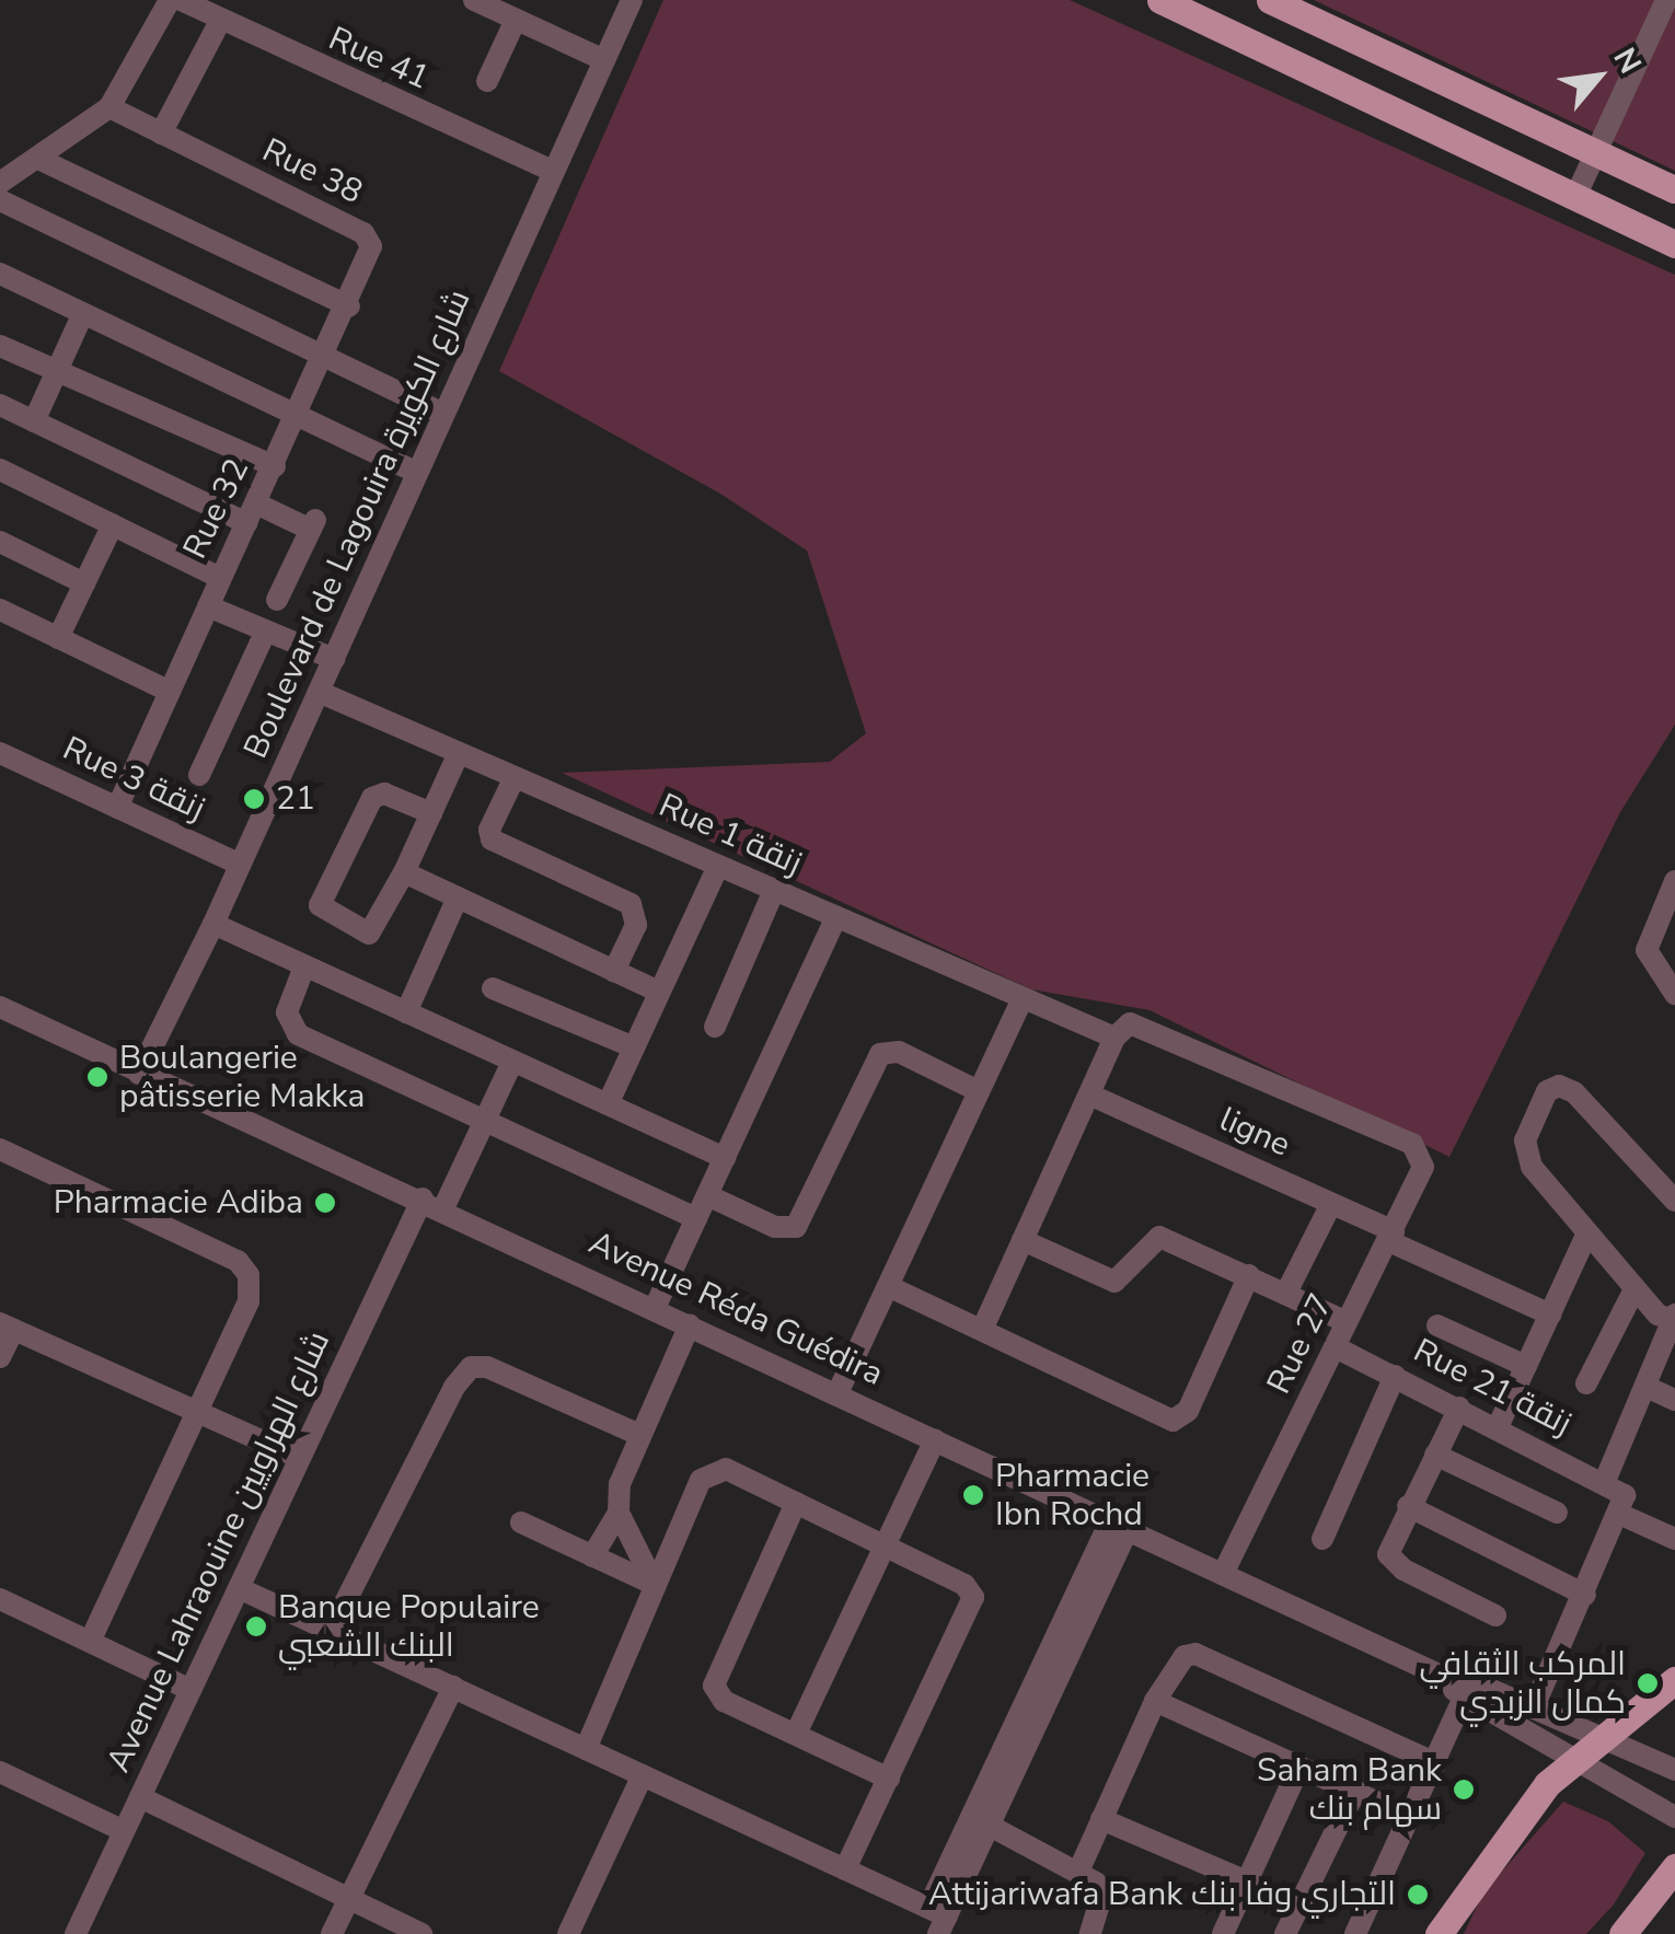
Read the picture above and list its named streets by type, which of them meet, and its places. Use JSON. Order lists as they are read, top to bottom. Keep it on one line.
{"streets":{"street":["Rue 41","Rue 38","Rue 32","Boulevard de Lagouira شارع الكويرة","Rue 3 زنقة","Rue 1 زنقة","ligne","Avenue Réda Guédira","Rue 27","Rue 21 زنقة","Avenue Lahraouine شارع الهراويين"]},"crossings":[["Rue 41","Boulevard de Lagouira شارع الكويرة"],["Rue 38","Rue 32"],["Rue 32","Rue 3 زنقة"],["Boulevard de Lagouira شارع الكويرة","Rue 3 زنقة"],["Boulevard de Lagouira شارع الكويرة","Rue 1 زنقة"],["Boulevard de Lagouira شارع الكويرة","Avenue Réda Guédira"],["Rue 1 زنقة","Rue 27"],["ligne","Rue 27"],["Avenue Réda Guédira","Rue 27"],["Avenue Réda Guédira","Avenue Lahraouine شارع الهراويين"],["Rue 27","Rue 21 زنقة"]],"places":["21","Boulangerie pâtisserie Makka","Pharmacie Adiba","Pharmacie Ibn Rochd","Banque Populaire البنك الشعبي","المركب الثقافي كمال الزبدي","Saham Bank سهام بنك","Attijariwafa Bank التجاري وفا بنك"],"north":"top right"}
